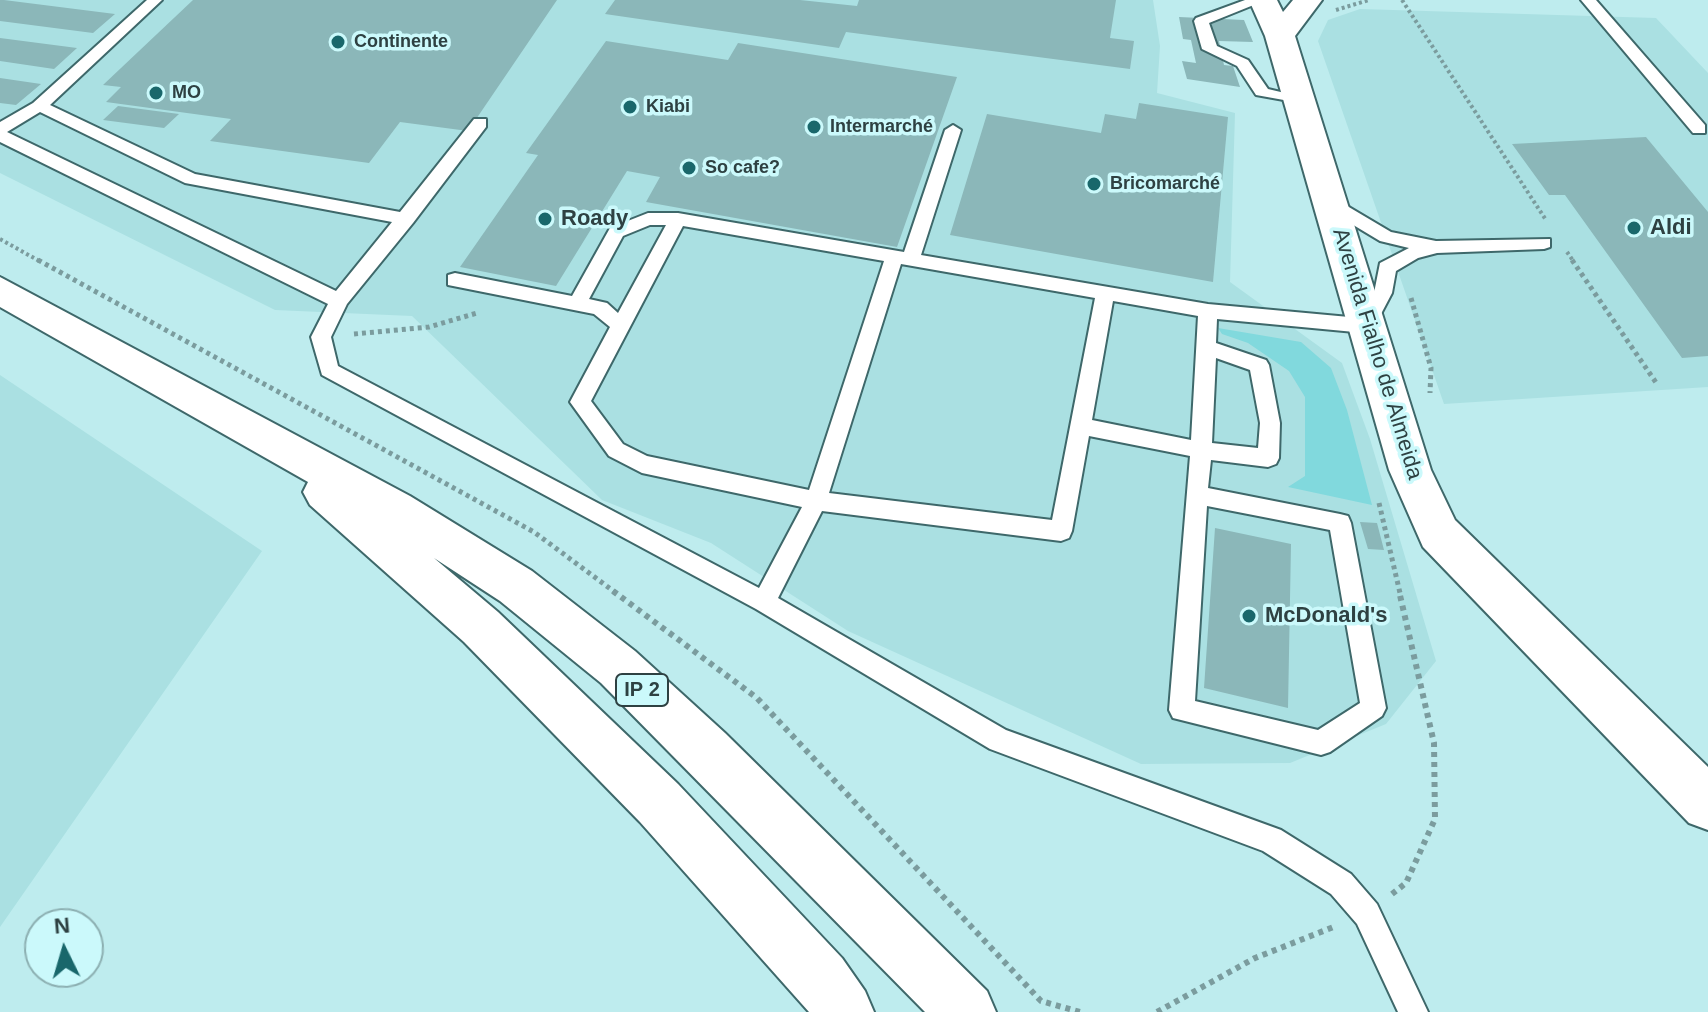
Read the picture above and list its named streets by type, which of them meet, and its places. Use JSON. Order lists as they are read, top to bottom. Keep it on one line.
{"streets":{"main road":["Avenida Fialho de Almeida","IP 2"]},"places":["Continente","MO","Kiabi","Intermarché","So cafe?","Bricomarché","Roady","Aldi","McDonald's"],"north":"top"}
